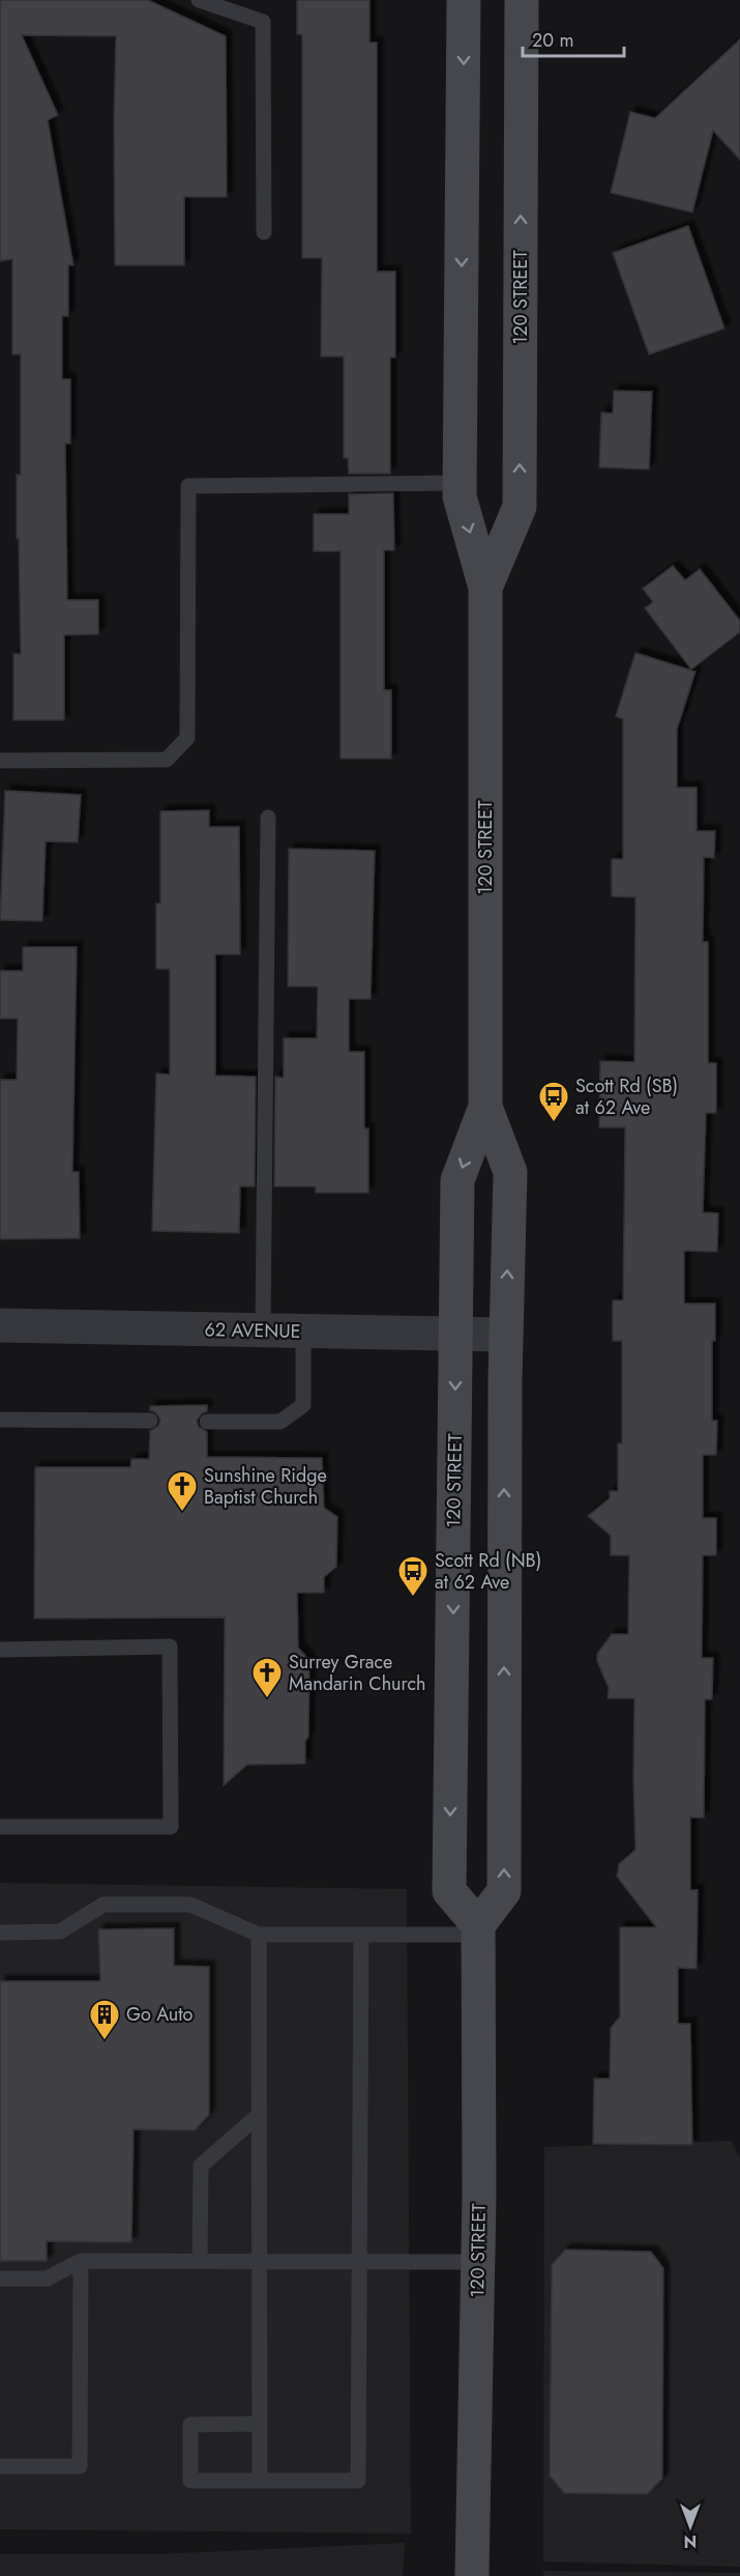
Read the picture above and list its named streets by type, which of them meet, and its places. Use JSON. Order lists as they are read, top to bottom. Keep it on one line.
{"streets":{"main road":["120 STREET"],"street":["62 AVENUE"]},"crossings":[["120 STREET","62 AVENUE"]],"places":{"bus stop":["Scott Rd (SB) at 62 Ave","Scott Rd (NB) at 62 Ave"],"church":["Sunshine Ridge Baptist Church","Surrey Grace Mandarin Church"],"building":["Go Auto"]},"scale_bar":"20 m","north":"bottom"}
